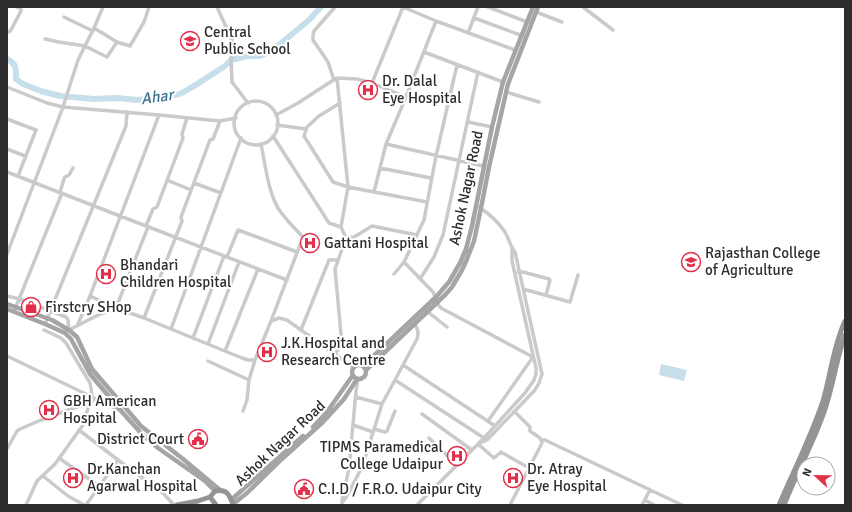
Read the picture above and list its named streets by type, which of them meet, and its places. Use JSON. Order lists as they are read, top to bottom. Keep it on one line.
{"streets":{"main road":["Ashok Nagar Road"]},"water":["Ahar"],"places":{"school or university":["Central Public School","Rajasthan College of Agriculture"],"hospital":["Dr. Dalal Eye Hospital","Gattani Hospital","Bhandari Children Hospital","J.K.Hospital and Research Centre","GBH American Hospital","TIPMS Paramedical College Udaipur","Dr.Kanchan Agarwal Hospital","Dr. Atray Eye Hospital"],"shop":["Firstcry SHop"],"public building":["District Court","C.I.D / F.R.O. Udaipur City"]},"north":"left"}
